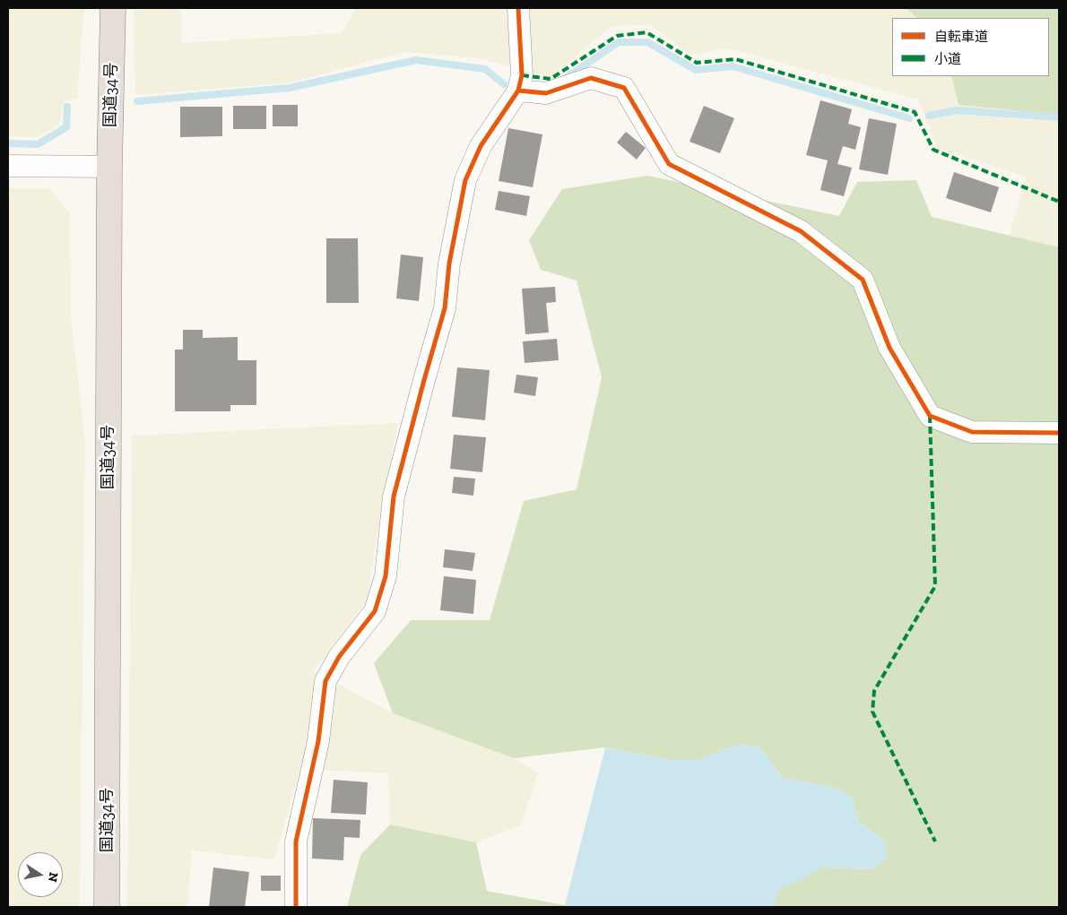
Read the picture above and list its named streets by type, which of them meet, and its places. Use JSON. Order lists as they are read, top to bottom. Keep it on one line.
{"streets":{"highway":["国道34号"]},"legend":["自転車道","小道"],"north":"right"}
